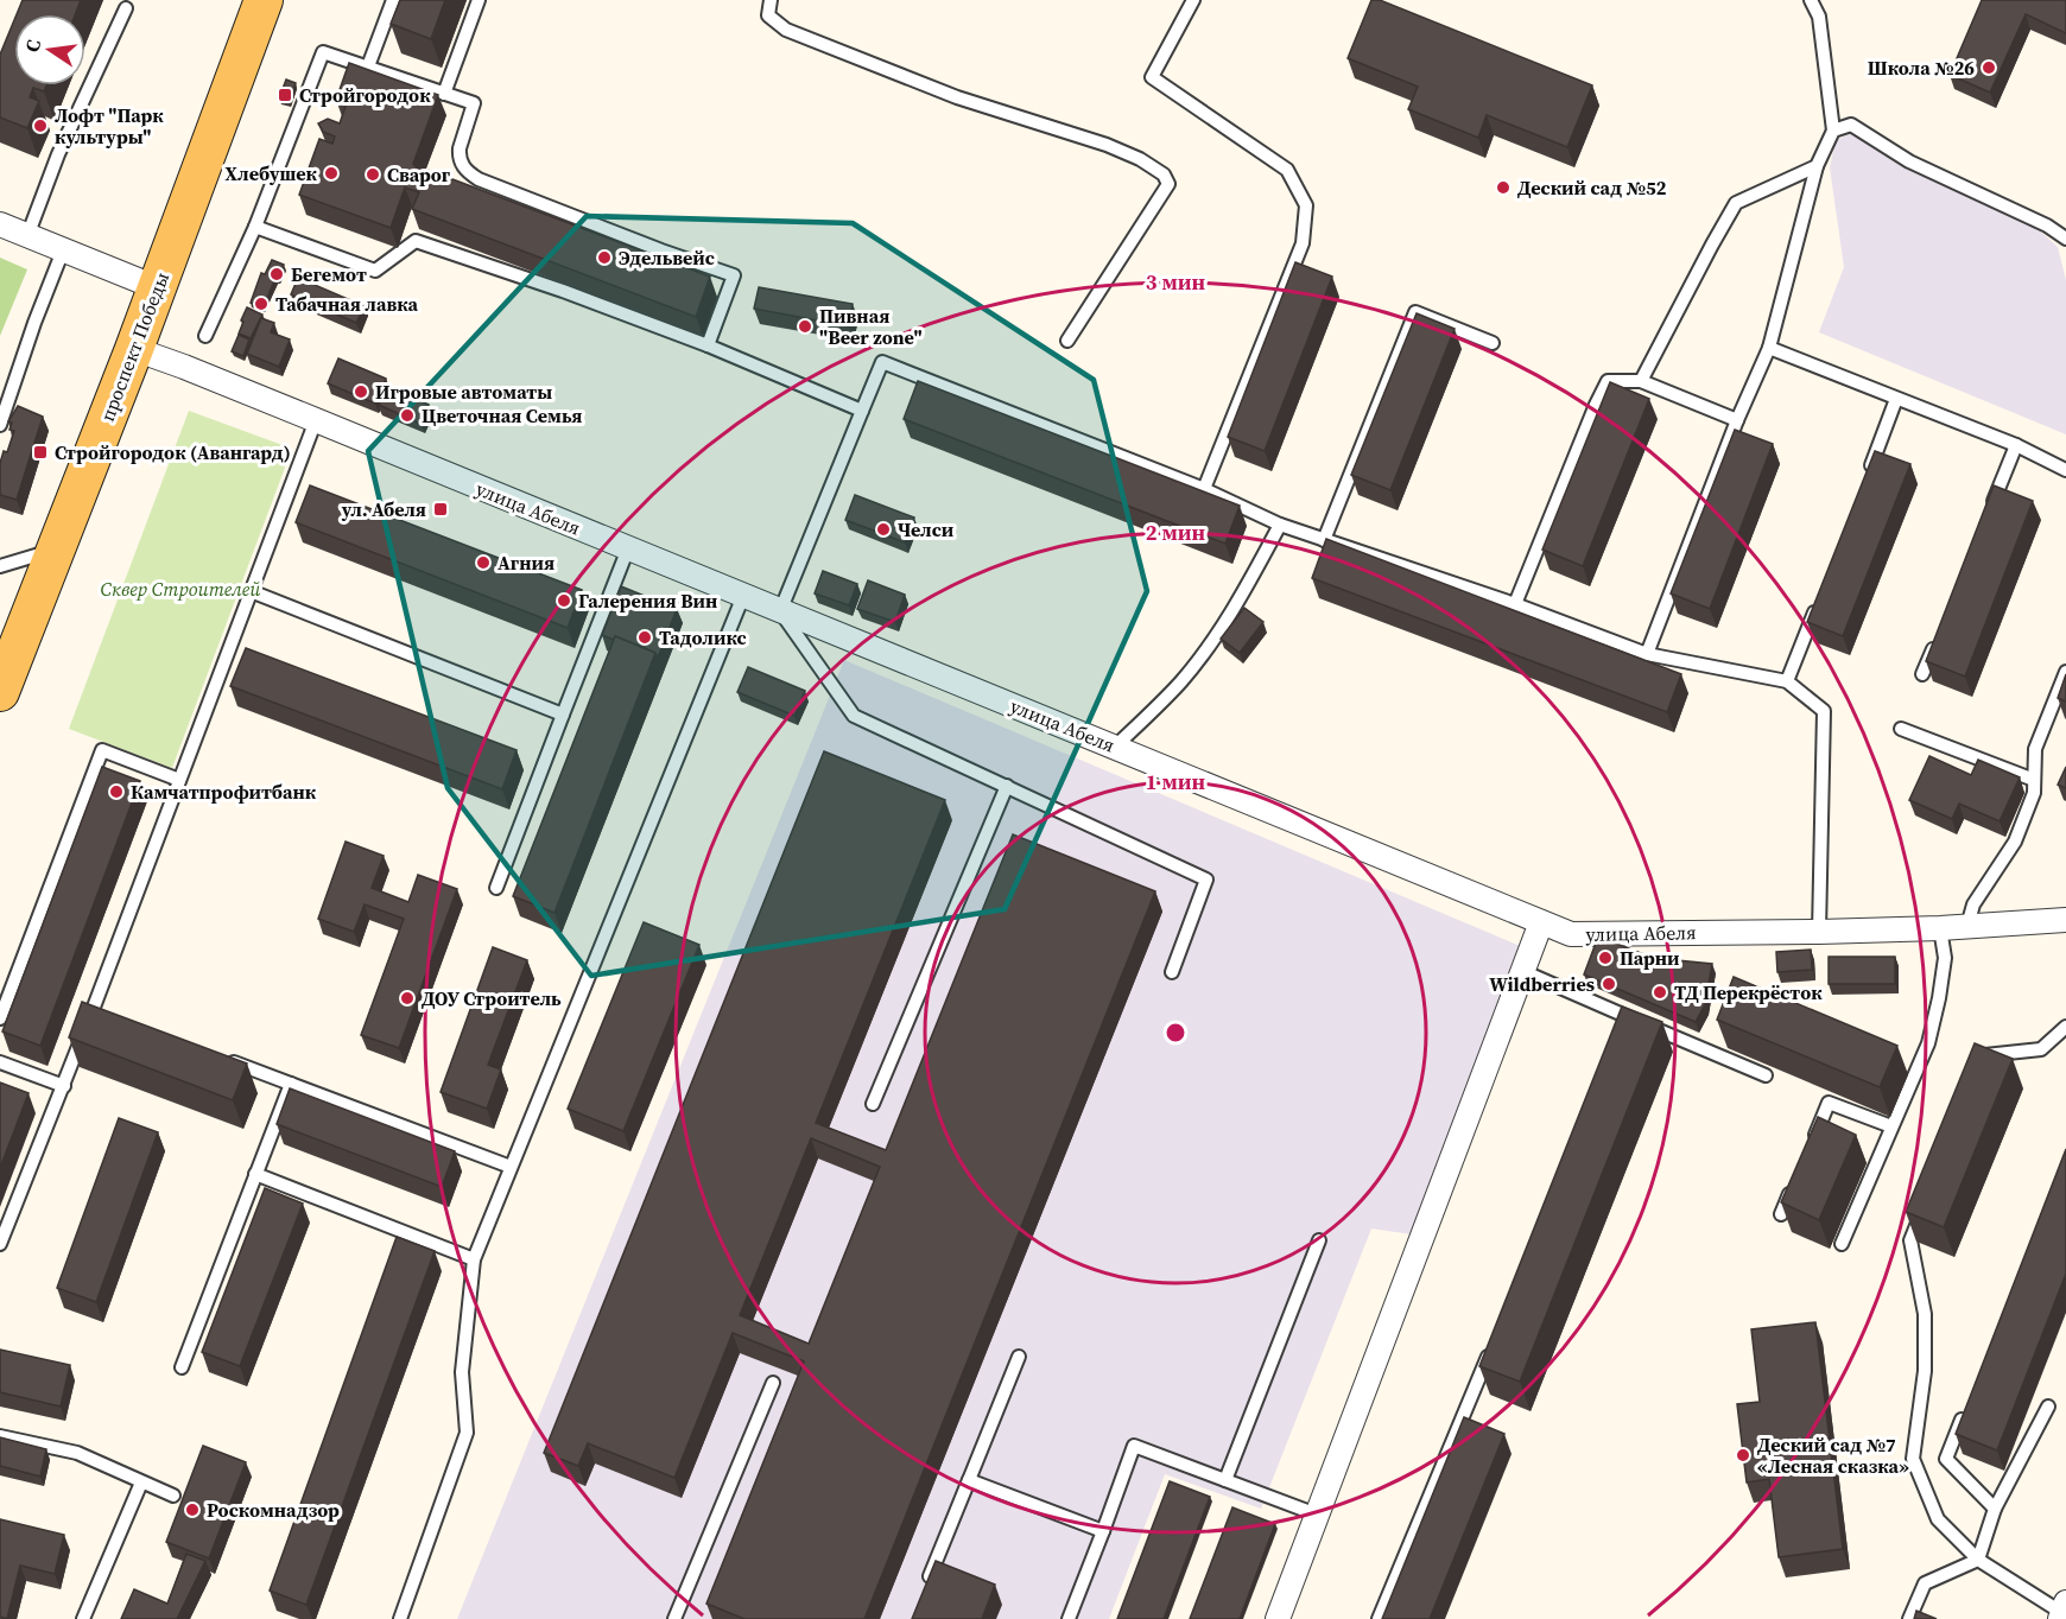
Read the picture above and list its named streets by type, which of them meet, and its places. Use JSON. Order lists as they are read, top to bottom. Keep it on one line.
{"streets":{"main road":["проспект Победы"],"street":["улица Абеля"]},"crossings":[["проспект Победы","улица Абеля"]],"parks":["Сквер Строителей"],"places":{"other":["Школа №26","Лофт \"Парк культуры\"","Хлебушек","Сварог","Деский сад №52","Эдельвейс","Бегемот","Табачная лавка","Пивная \"Beer zone\"","Игровые автоматы","Цветочная Семья","Челси","Агния","Галерения Вин","Тадоликс","Камчатпрофитбанк","Парни","Wildberries","ТД Перекрёсток","ДОУ Строитель","Деский сад №7 «Лесная сказка»","Роскомнадзор"],"transit":["Стройгородок","Стройгородок (Авангард)","ул. Абеля"]},"north":"left","rings":["3 мин","2 мин","1 мин"]}
